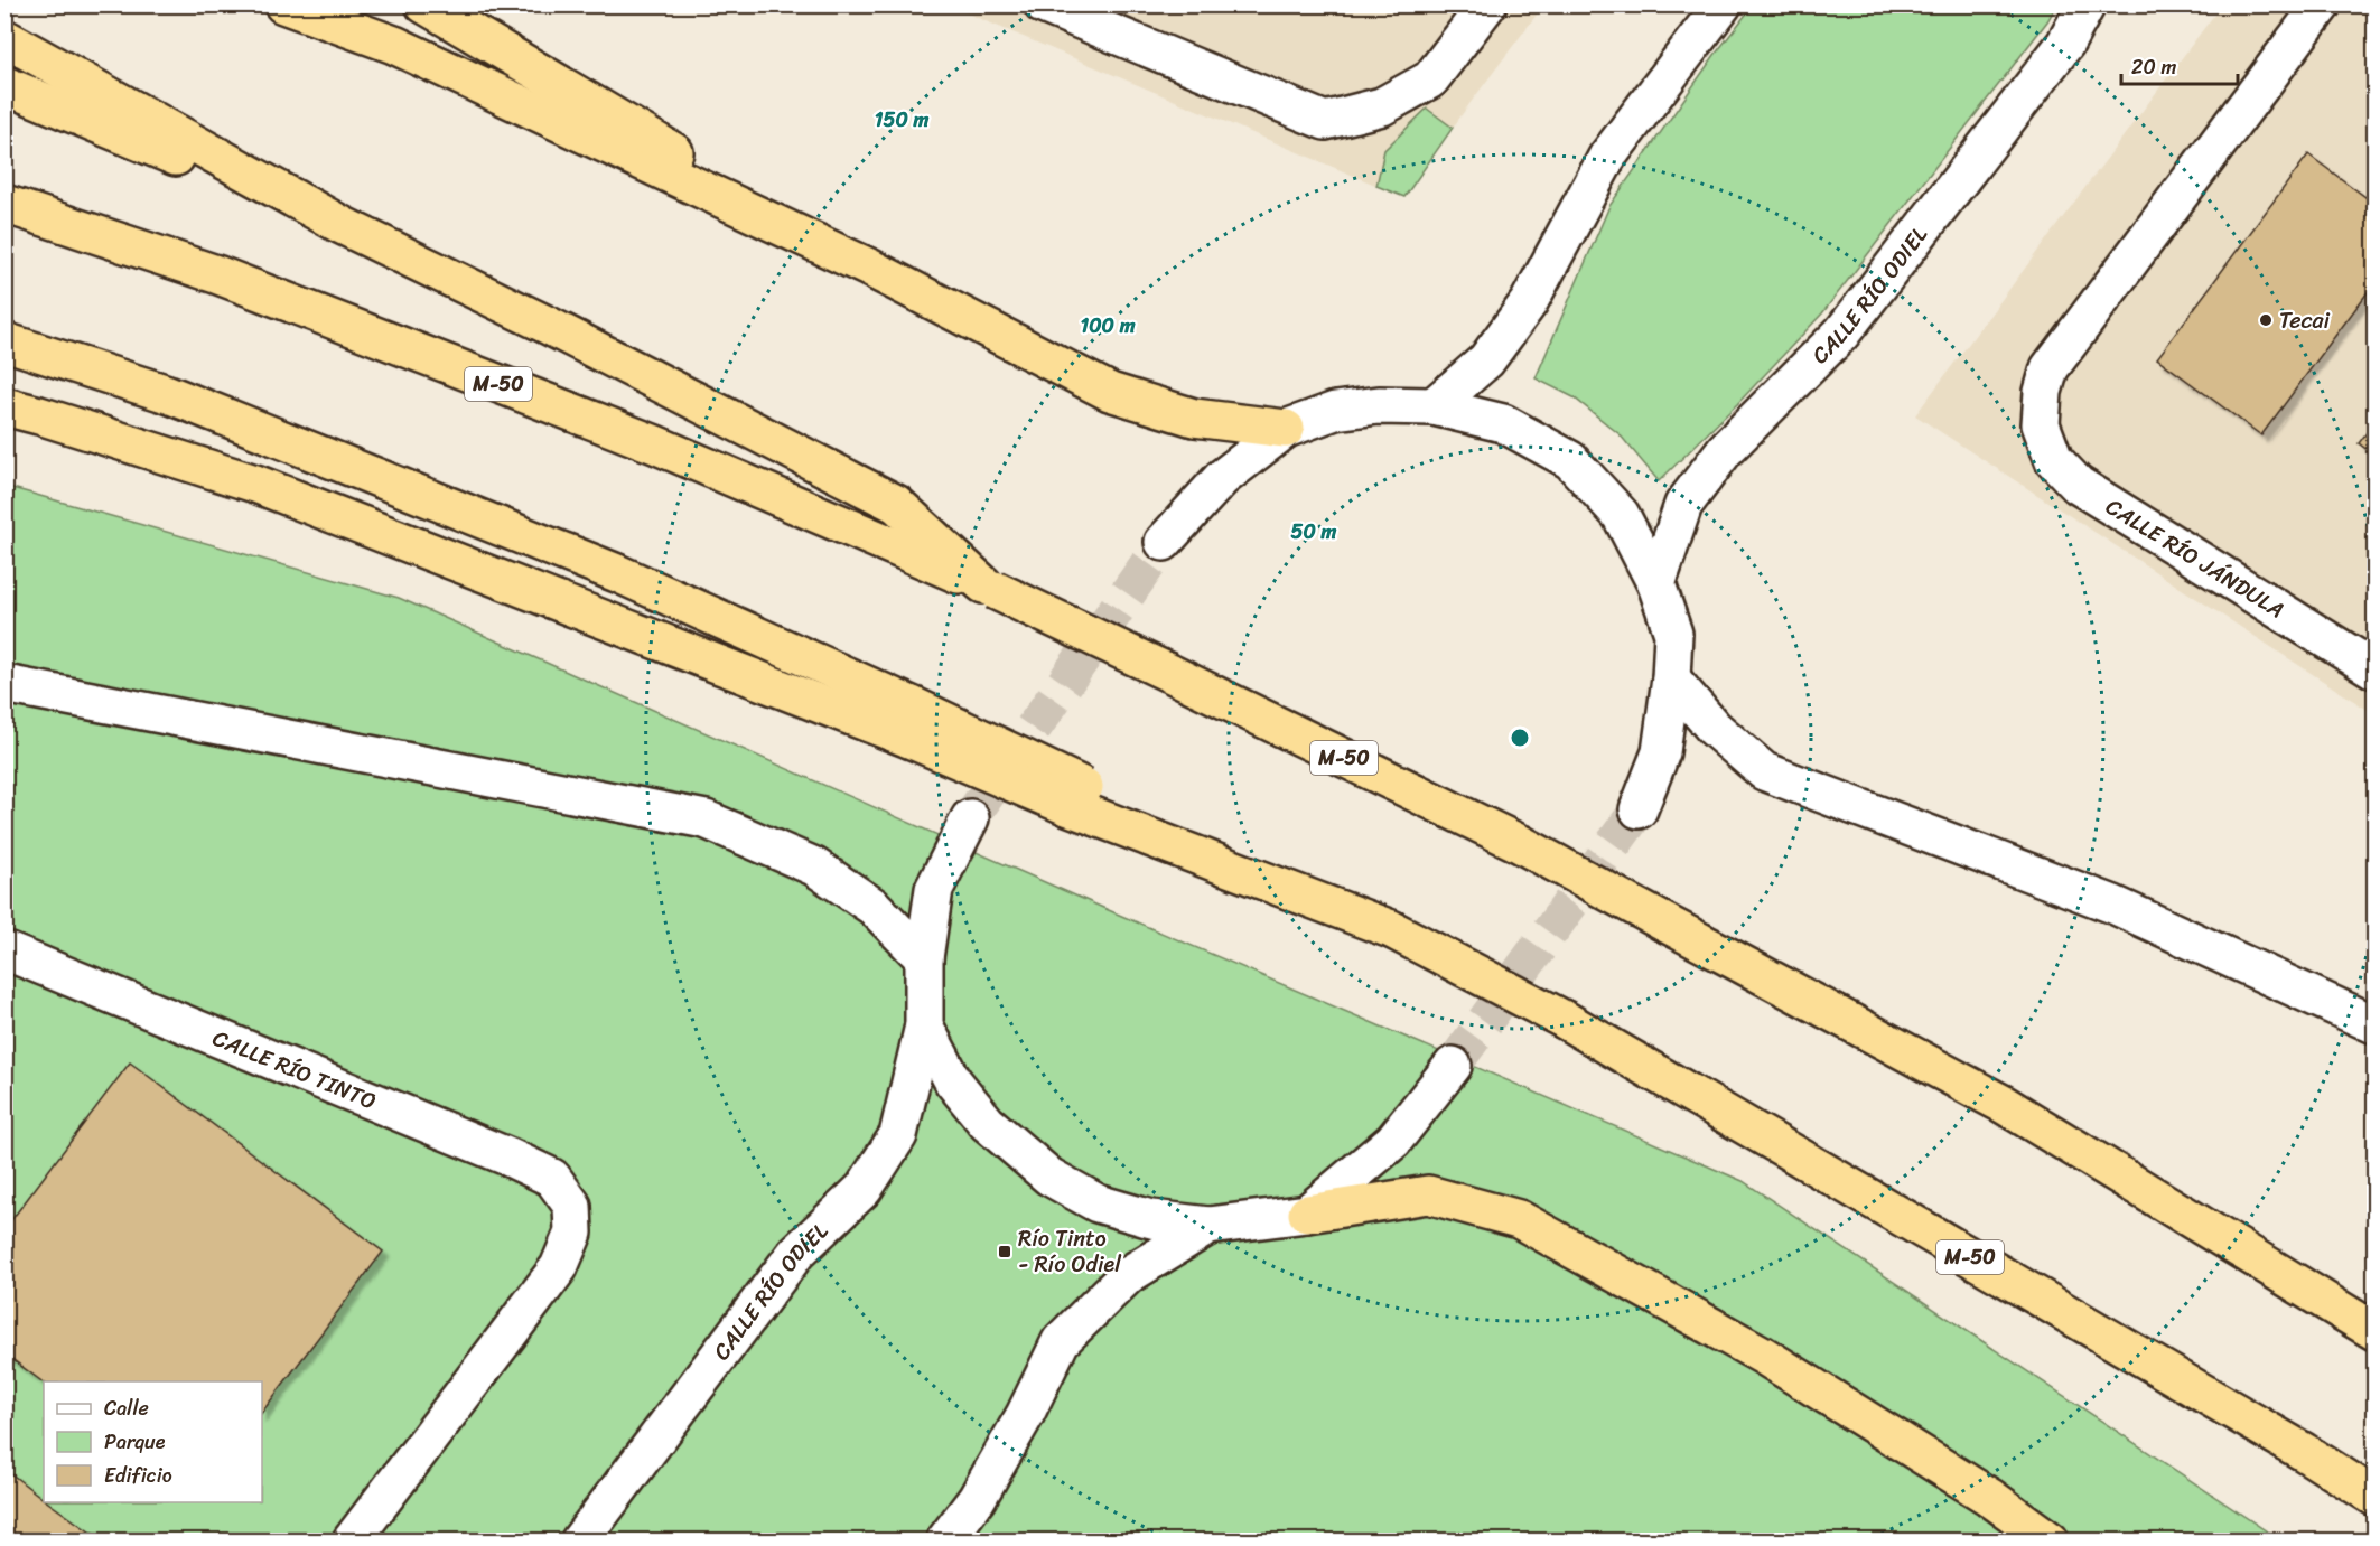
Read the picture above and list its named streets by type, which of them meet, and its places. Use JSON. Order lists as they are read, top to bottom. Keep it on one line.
{"streets":{"highway":["M-50"],"street":["CALLE RÍO ODIEL","CALLE RÍO JÁNDULA","CALLE RÍO TINTO"]},"places":{"other":["Tecai"],"transit":["Río Tinto - Río Odiel"]},"legend":["Calle","Parque","Edificio"],"scale_bar":"20 m","rings":["150 m","100 m","50 m"]}
